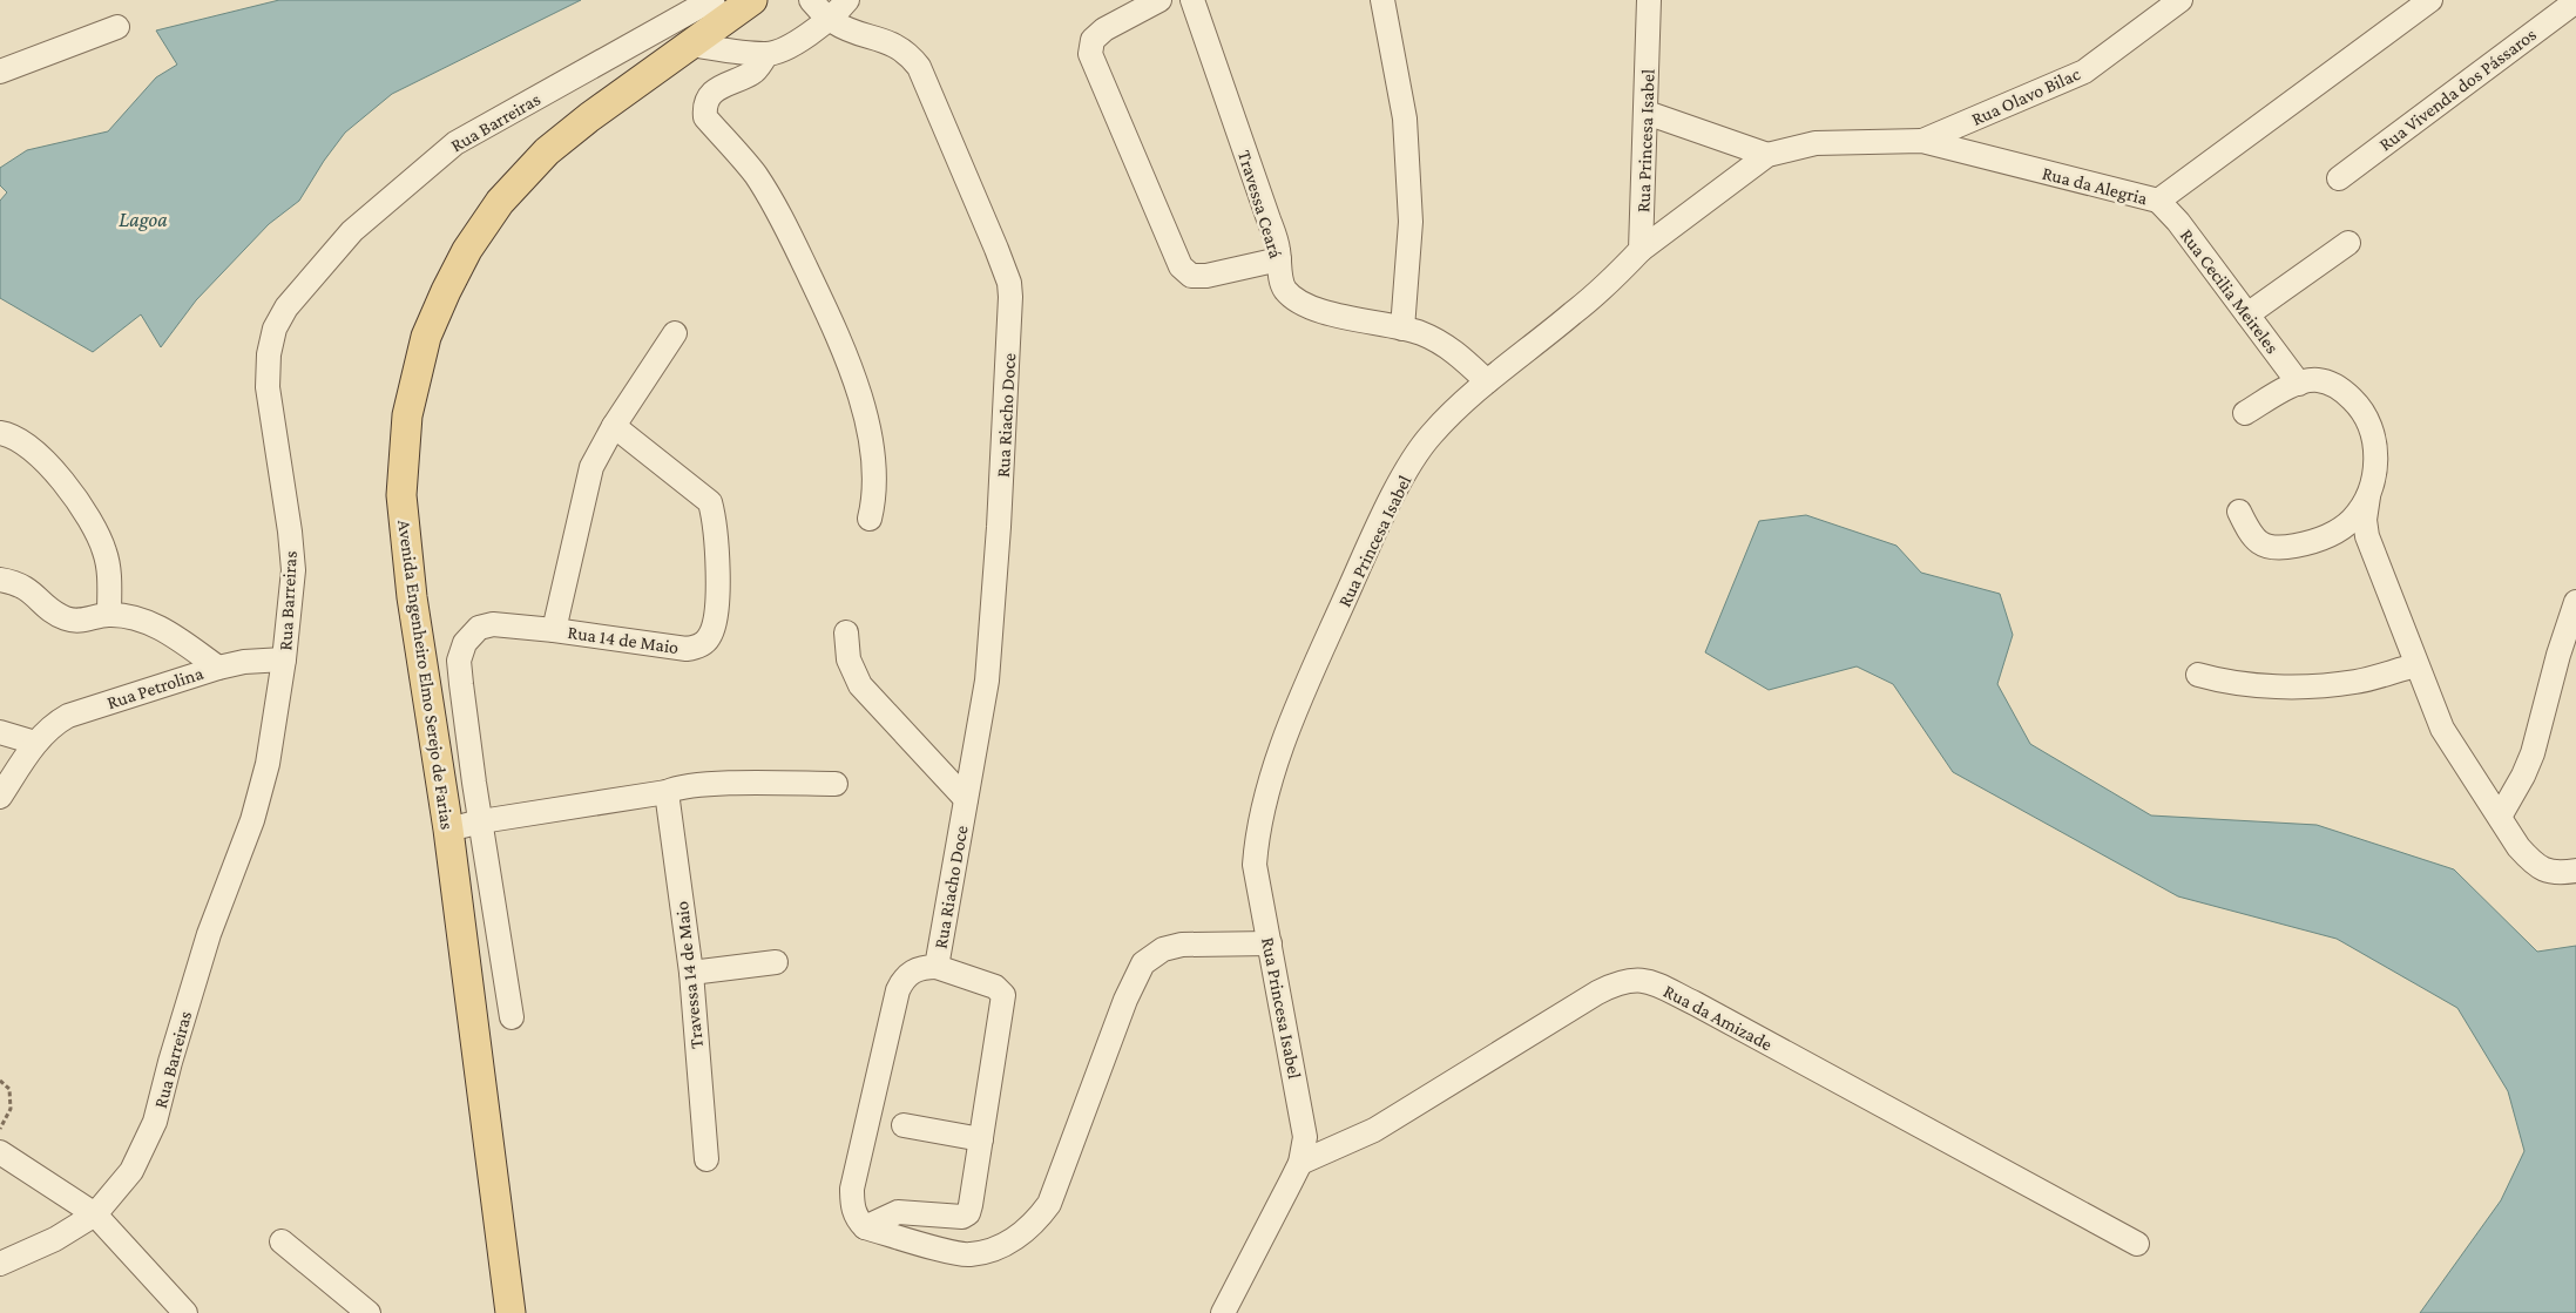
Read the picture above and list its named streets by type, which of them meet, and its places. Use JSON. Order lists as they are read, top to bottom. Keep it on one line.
{"streets":{"main road":["Avenida Engenheiro Elmo Serejo de Farias"],"street":["Rua Vivenda dos Pássaros","Rua Olavo Bilac","Rua Barreiras","Rua Princesa Isabel","Rua da Alegria","Travessa Ceará","Rua Cecilia Meireles","Rua Riacho Doce","Rua 14 de Maio","Rua Petrolina","Travessa 14 de Maio","Rua da Amizade"]},"crossings":[["Rua Olavo Bilac","Rua da Alegria"],["Rua Barreiras","Avenida Engenheiro Elmo Serejo de Farias"],["Rua Barreiras","Rua Petrolina"],["Rua Princesa Isabel","Rua da Alegria"],["Rua Princesa Isabel","Travessa Ceará"],["Rua Princesa Isabel","Rua da Amizade"],["Rua da Alegria","Rua Cecilia Meireles"]],"water":["Lagoa"]}
